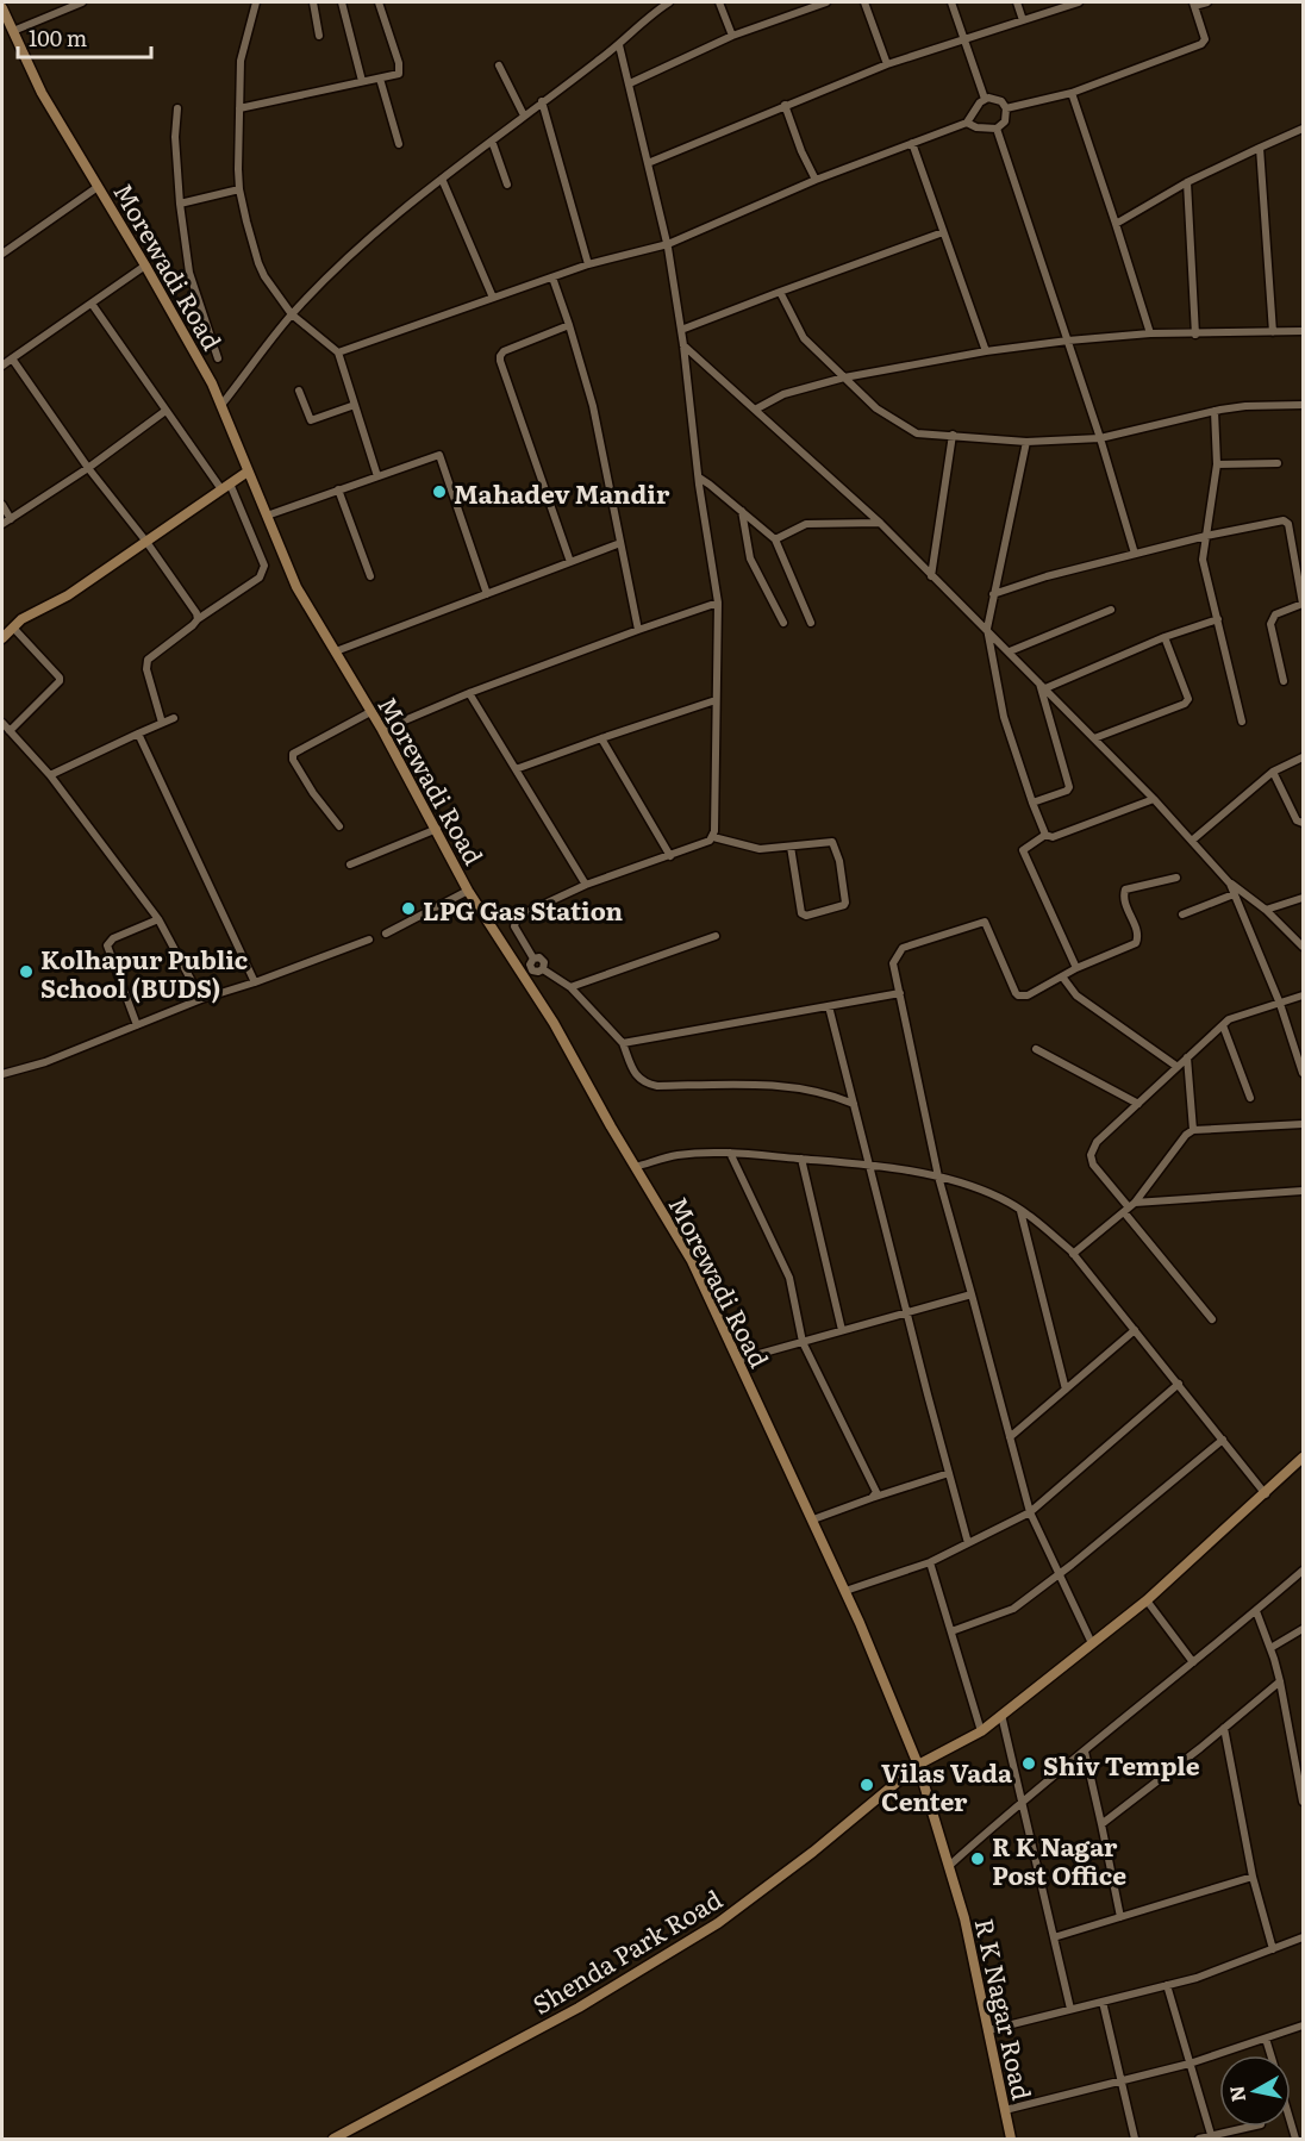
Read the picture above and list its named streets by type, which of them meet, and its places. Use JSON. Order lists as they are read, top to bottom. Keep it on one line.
{"streets":{"main road":["Morewadi Road","Shenda Park Road","R K Nagar Road"]},"crossings":[["Morewadi Road","Shenda Park Road"],["Morewadi Road","R K Nagar Road"],["Shenda Park Road","R K Nagar Road"]],"places":["Mahadev Mandir","LPG Gas Station","Kolhapur Public School (BUDS)","Shiv Temple","Vilas Vada Center","R K Nagar Post Office"],"scale_bar":"100 m","north":"left"}
